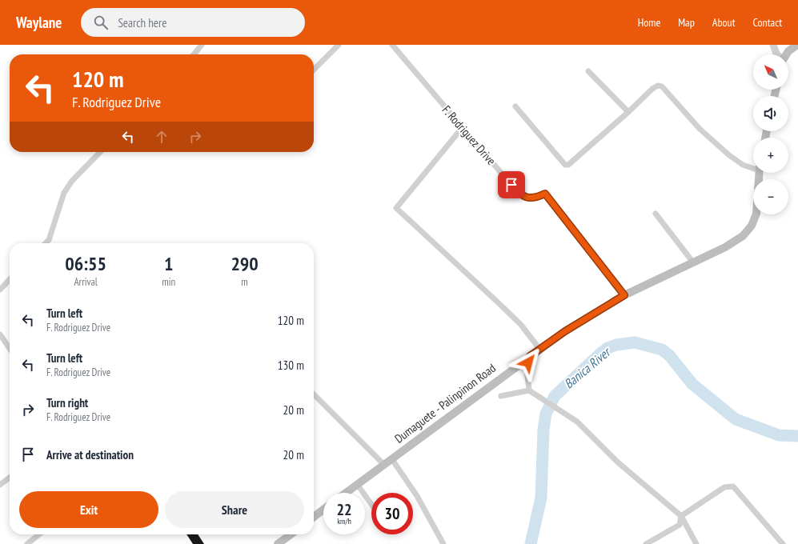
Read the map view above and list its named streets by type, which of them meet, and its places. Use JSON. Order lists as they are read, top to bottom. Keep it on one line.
{"streets":{"main road":["Dumaguete - Palinpinon Road"],"street":["F. Rodriguez Drive"]},"crossings":[["F. Rodriguez Drive","Dumaguete - Palinpinon Road"]],"water":["Banica River"],"north":"top left","page":{"header":"Waylane","search":"Search here","nav":["Home","Map","About","Contact"],"map_buttons":["+","−"],"turn":["120 m","F. Rodriguez Drive"],"eta":["06:55","Arrival","1","min","290","m"],"list":[{"name":"Turn left","note":"F. Rodriguez Drive","value":"120 m"},{"name":"Turn left","note":"F. Rodriguez Drive","value":"130 m"},{"name":"Turn right","note":"F. Rodriguez Drive","value":"20 m"},{"name":"Arrive at destination","value":"20 m"}],"buttons":["Exit","Share"],"speed":"22 km/h","limit":"30"}}
